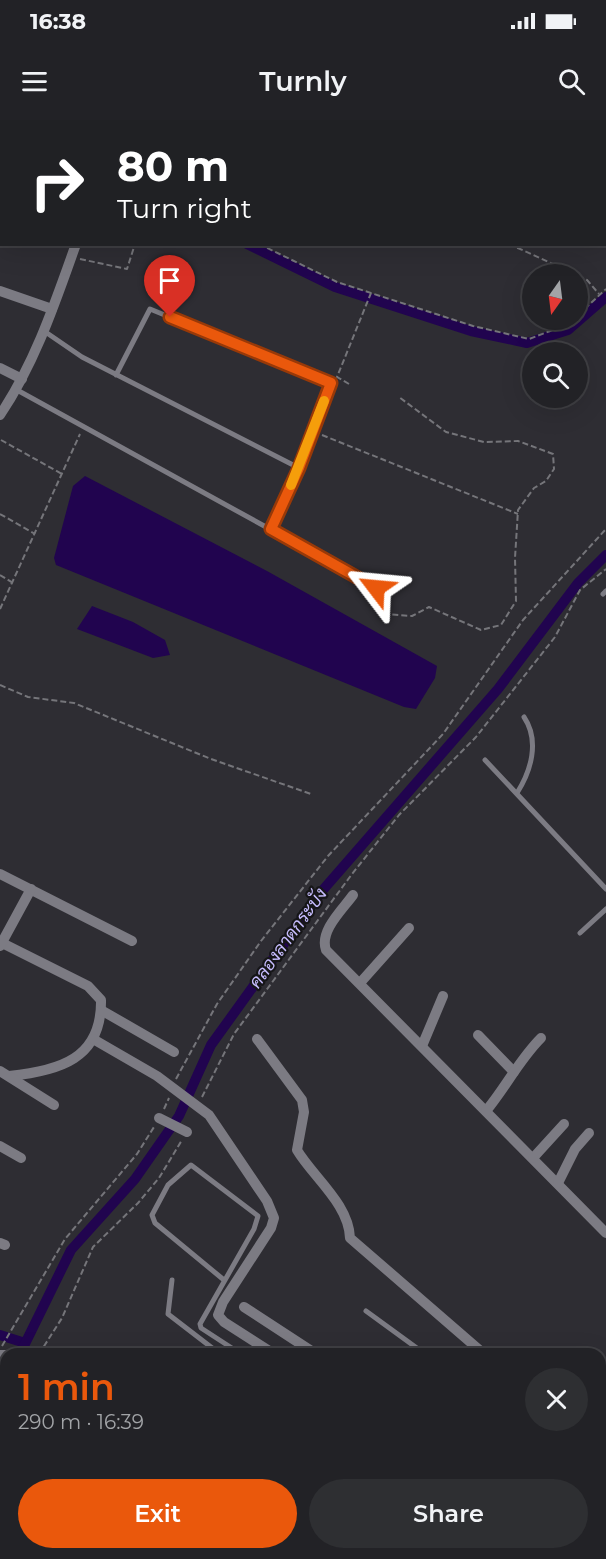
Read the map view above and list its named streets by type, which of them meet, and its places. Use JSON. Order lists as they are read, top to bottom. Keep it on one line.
{"water":["คลองลาดกระบัง"],"north":"bottom","page":{"status":"16:38","header":"Turnly","turn":["80 m","Turn right"],"heading":["1 min","290 m · 16:39"],"buttons":["Exit","Share"]}}
